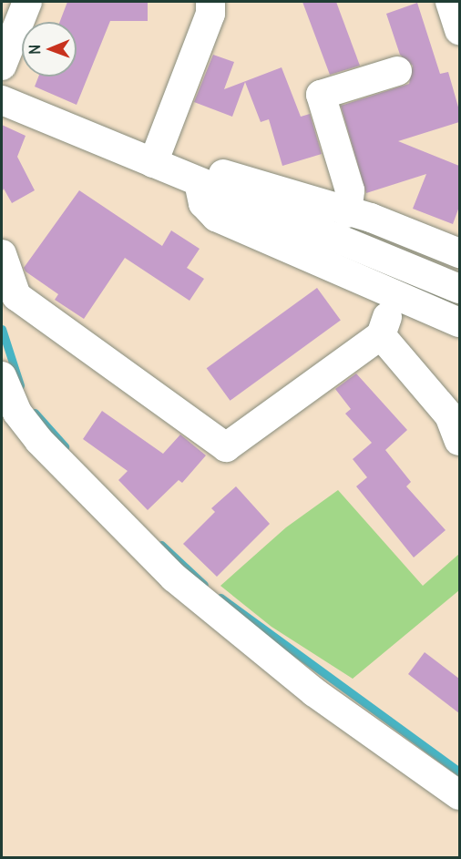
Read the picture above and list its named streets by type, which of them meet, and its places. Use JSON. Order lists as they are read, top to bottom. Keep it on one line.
{"north":"left"}
